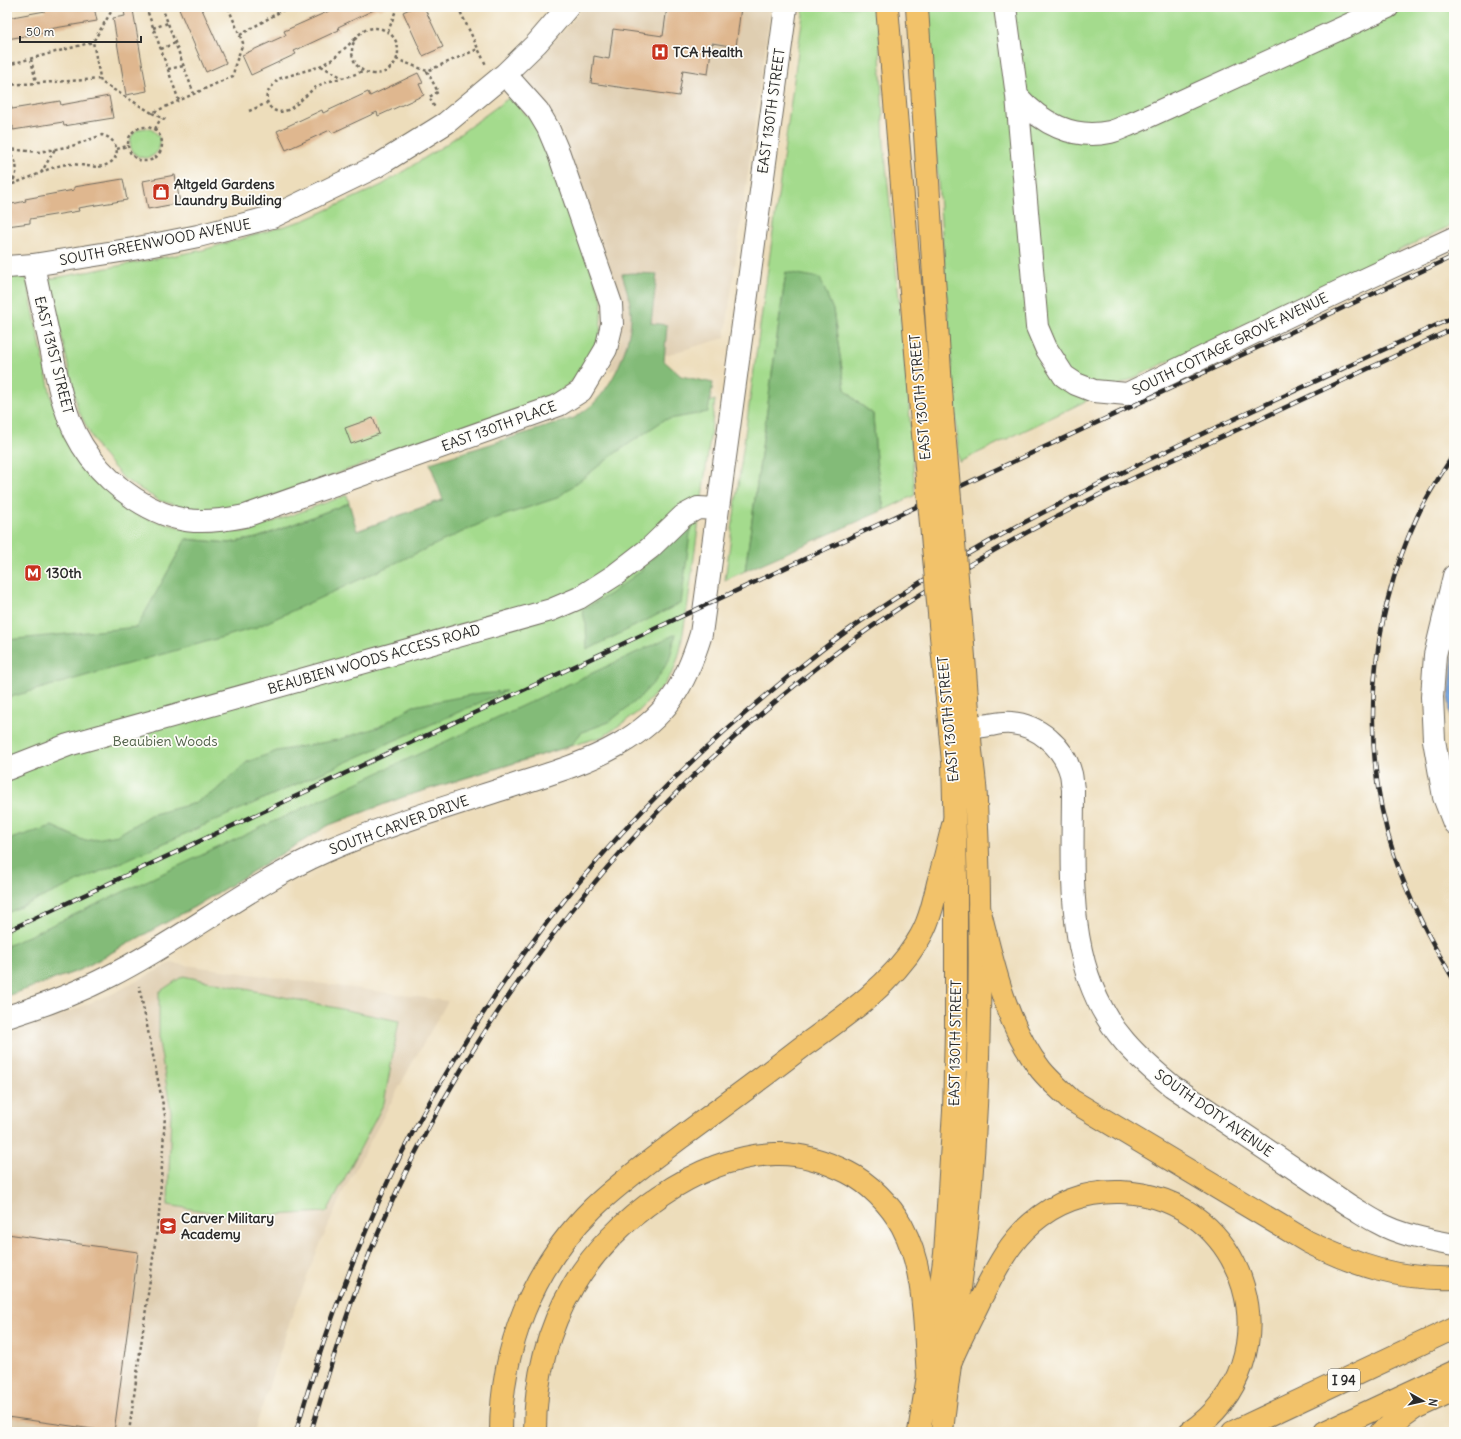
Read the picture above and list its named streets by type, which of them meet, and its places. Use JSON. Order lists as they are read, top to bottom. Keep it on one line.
{"streets":{"main road":["EAST 130TH STREET","I 94"],"street":["SOUTH GREENWOOD AVENUE","SOUTH COTTAGE GROVE AVENUE","EAST 131ST STREET","EAST 130TH PLACE","BEAUBIEN WOODS ACCESS ROAD","SOUTH CARVER DRIVE","SOUTH DOTY AVENUE"]},"crossings":[["EAST 130TH STREET","BEAUBIEN WOODS ACCESS ROAD"],["EAST 130TH STREET","SOUTH CARVER DRIVE"],["EAST 130TH STREET","SOUTH DOTY AVENUE"],["SOUTH GREENWOOD AVENUE","EAST 131ST STREET"],["SOUTH GREENWOOD AVENUE","EAST 130TH PLACE"],["EAST 131ST STREET","EAST 130TH PLACE"]],"parks":["Beaubien Woods"],"places":{"hospital":["TCA Health"],"shop":["Altgeld Gardens Laundry Building"],"metro station":["130th"],"school or university":["Carver Military Academy"]},"scale_bar":"50 m","north":"right"}
